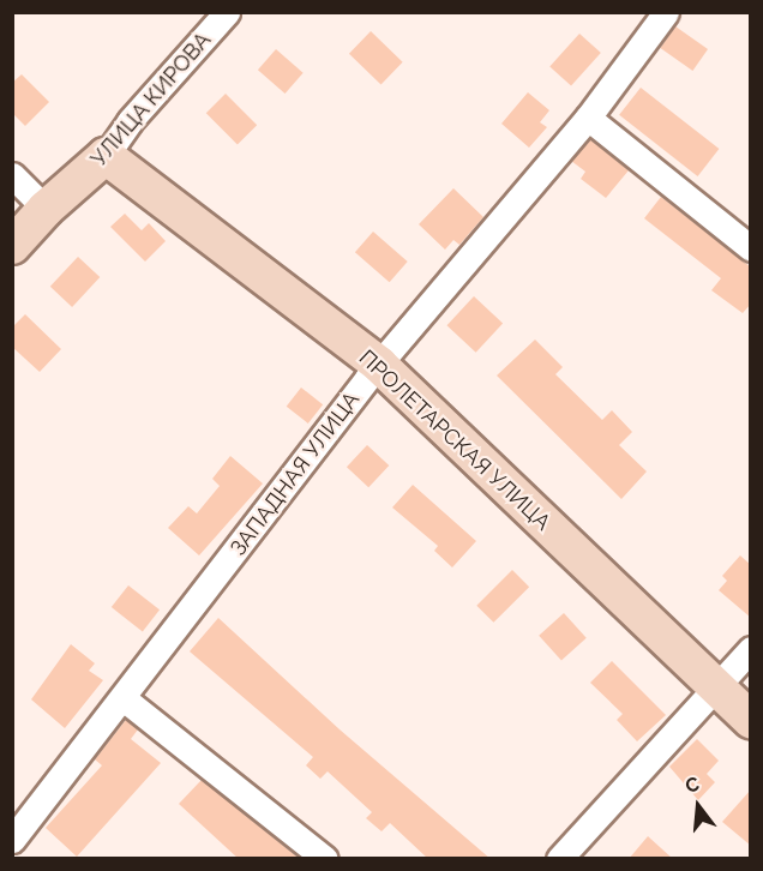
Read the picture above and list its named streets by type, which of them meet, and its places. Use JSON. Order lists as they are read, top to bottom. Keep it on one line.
{"streets":{"street":["УЛИЦА КИРОВА","ПРОЛЕТАРСКАЯ УЛИЦА","ЗАПАДНАЯ УЛИЦА"]},"crossings":[["УЛИЦА КИРОВА","ПРОЛЕТАРСКАЯ УЛИЦА"],["ПРОЛЕТАРСКАЯ УЛИЦА","ЗАПАДНАЯ УЛИЦА"]],"north":"top"}
